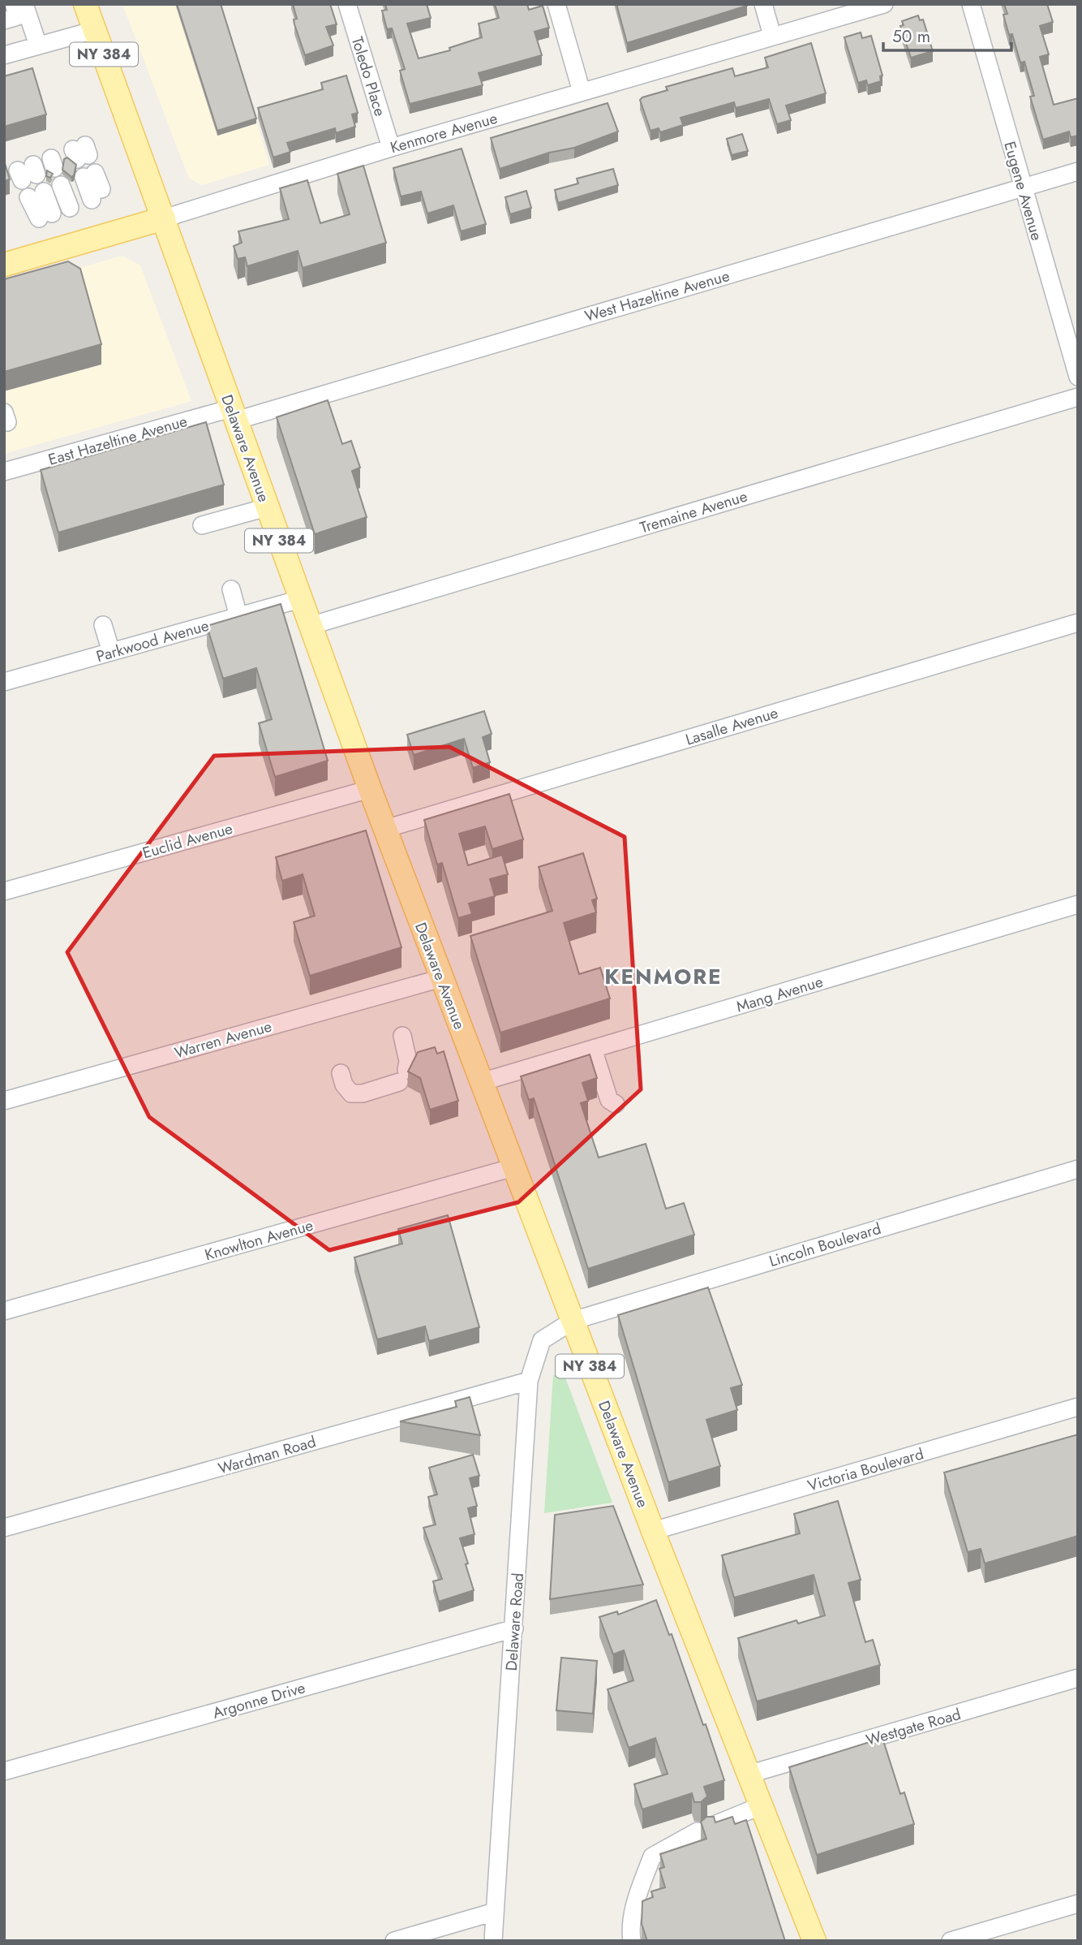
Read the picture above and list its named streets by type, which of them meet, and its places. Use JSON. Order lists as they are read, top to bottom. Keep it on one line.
{"streets":{"main road":["NY 384","Kenmore Avenue","Delaware Avenue"],"street":["Toledo Place","Eugene Avenue","West Hazeltine Avenue","East Hazeltine Avenue","Tremaine Avenue","Parkwood Avenue","Lasalle Avenue","Euclid Avenue","Mang Avenue","Warren Avenue","Knowlton Avenue","Lincoln Boulevard","Wardman Road","Victoria Boulevard","Delaware Road","Argonne Drive","Westgate Road"]},"crossings":[["Toledo Place","Kenmore Avenue"],["Kenmore Avenue","Delaware Avenue"],["Eugene Avenue","West Hazeltine Avenue"],["West Hazeltine Avenue","East Hazeltine Avenue"],["West Hazeltine Avenue","Delaware Avenue"],["East Hazeltine Avenue","Delaware Avenue"],["Delaware Avenue","Tremaine Avenue"],["Delaware Avenue","Parkwood Avenue"],["Delaware Avenue","Lasalle Avenue"],["Delaware Avenue","Euclid Avenue"],["Delaware Avenue","Mang Avenue"],["Delaware Avenue","Warren Avenue"],["Delaware Avenue","Knowlton Avenue"],["Delaware Avenue","Lincoln Boulevard"],["Delaware Avenue","Victoria Boulevard"],["Delaware Avenue","Delaware Road"],["Delaware Avenue","Westgate Road"],["Lincoln Boulevard","Delaware Road"],["Wardman Road","Delaware Road"],["Delaware Road","Argonne Drive"]],"districts":["KENMORE"],"scale_bar":"50 m"}
